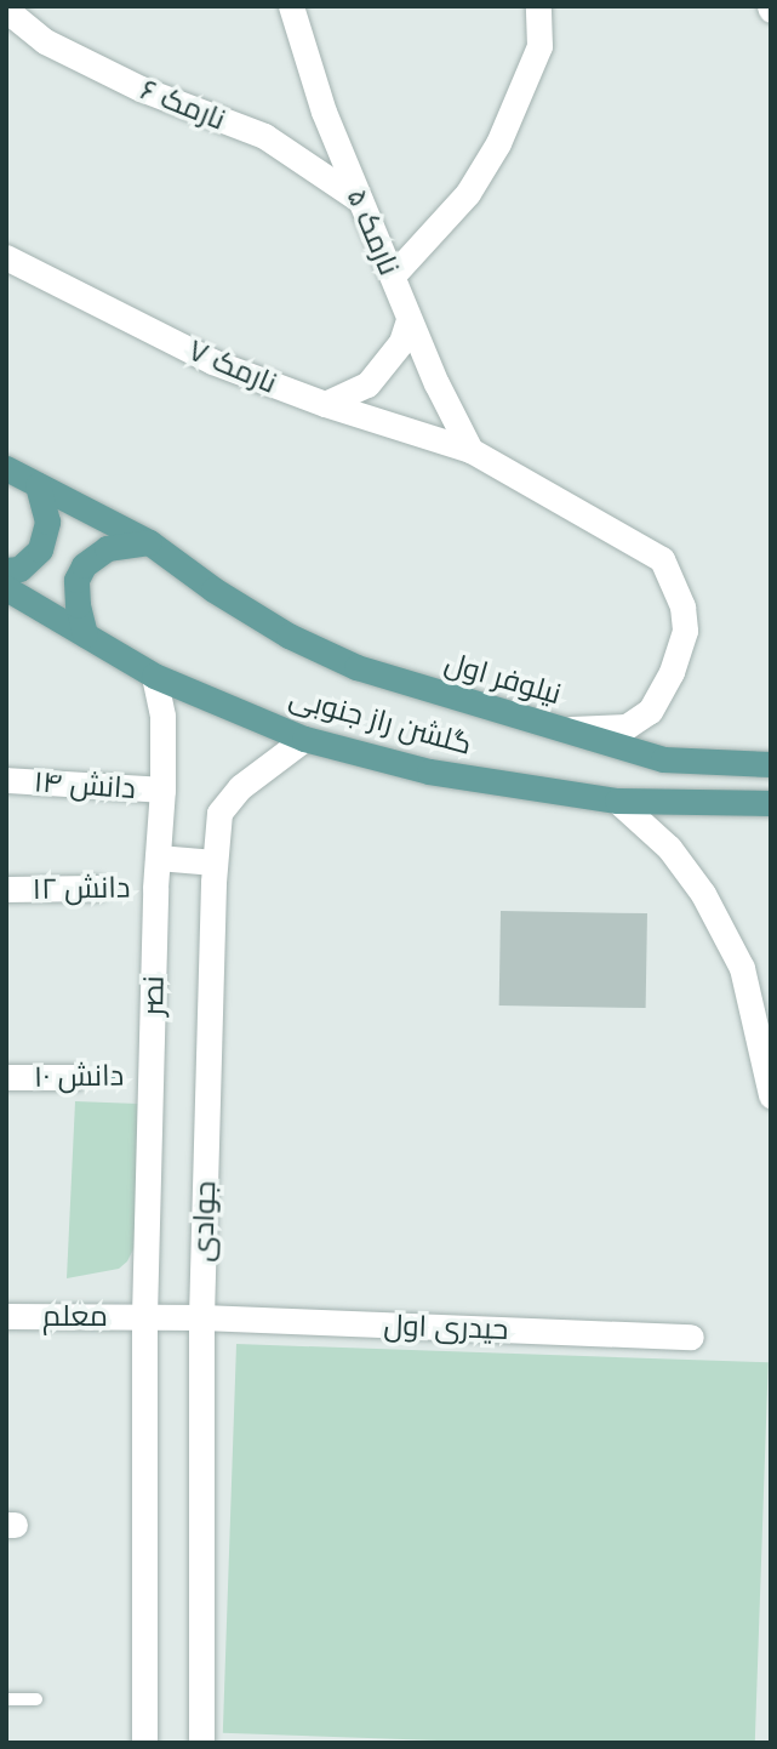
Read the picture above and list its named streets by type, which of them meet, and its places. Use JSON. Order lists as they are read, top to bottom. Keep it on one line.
{"streets":{"main road":["نیلوفر اول","گلشن راز جنوبی"],"street":["نارمک ۶","نارمک ۵","نارمک ۷","دانش ۱۴","دانش ۱۲","نصر","دانش ۱۰","جوادی","معلم","حیدری اول"]},"crossings":[["نارمک ۶","نارمک ۵"],["نارمک ۵","نارمک ۷"],["نارمک ۵","نیلوفر اول"],["نارمک ۷","نیلوفر اول"],["گلشن راز جنوبی","نصر"],["گلشن راز جنوبی","جوادی"],["دانش ۱۴","نصر"],["نصر","دانش ۱۰"],["نصر","معلم"],["جوادی","معلم"],["جوادی","حیدری اول"],["معلم","حیدری اول"]]}
